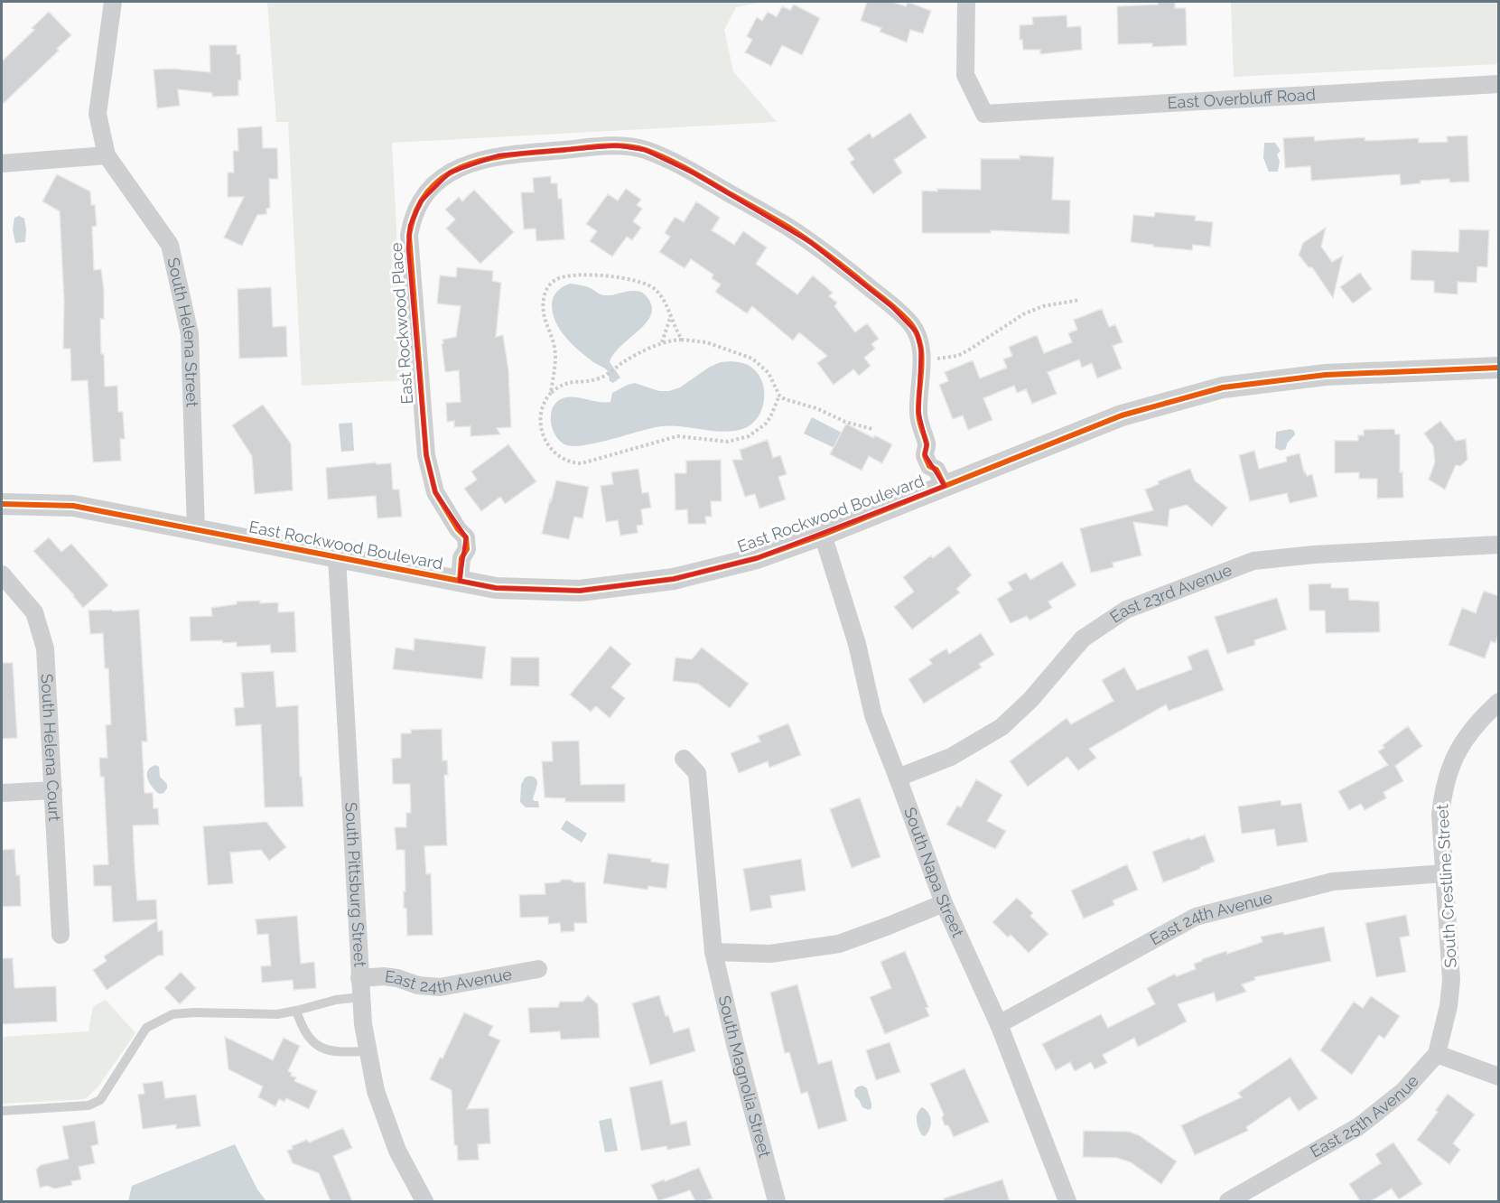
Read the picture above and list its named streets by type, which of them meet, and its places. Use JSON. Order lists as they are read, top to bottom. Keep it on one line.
{"streets":{"street":["East Overbluff Road","East Rockwood Place","South Helena Street","East Rockwood Boulevard","East 23rd Avenue","South Helena Court","South Napa Street","South Pittsburg Street","South Crestline Street","East 24th Avenue","South Magnolia Street","East 25th Avenue"]},"crossings":[["East Rockwood Place","East Rockwood Boulevard"],["South Helena Street","East Rockwood Boulevard"],["East Rockwood Boulevard","South Napa Street"],["East Rockwood Boulevard","South Pittsburg Street"],["East 23rd Avenue","South Napa Street"],["South Napa Street","East 24th Avenue"],["South Pittsburg Street","East 24th Avenue"],["South Crestline Street","East 24th Avenue"],["South Crestline Street","East 25th Avenue"]]}
